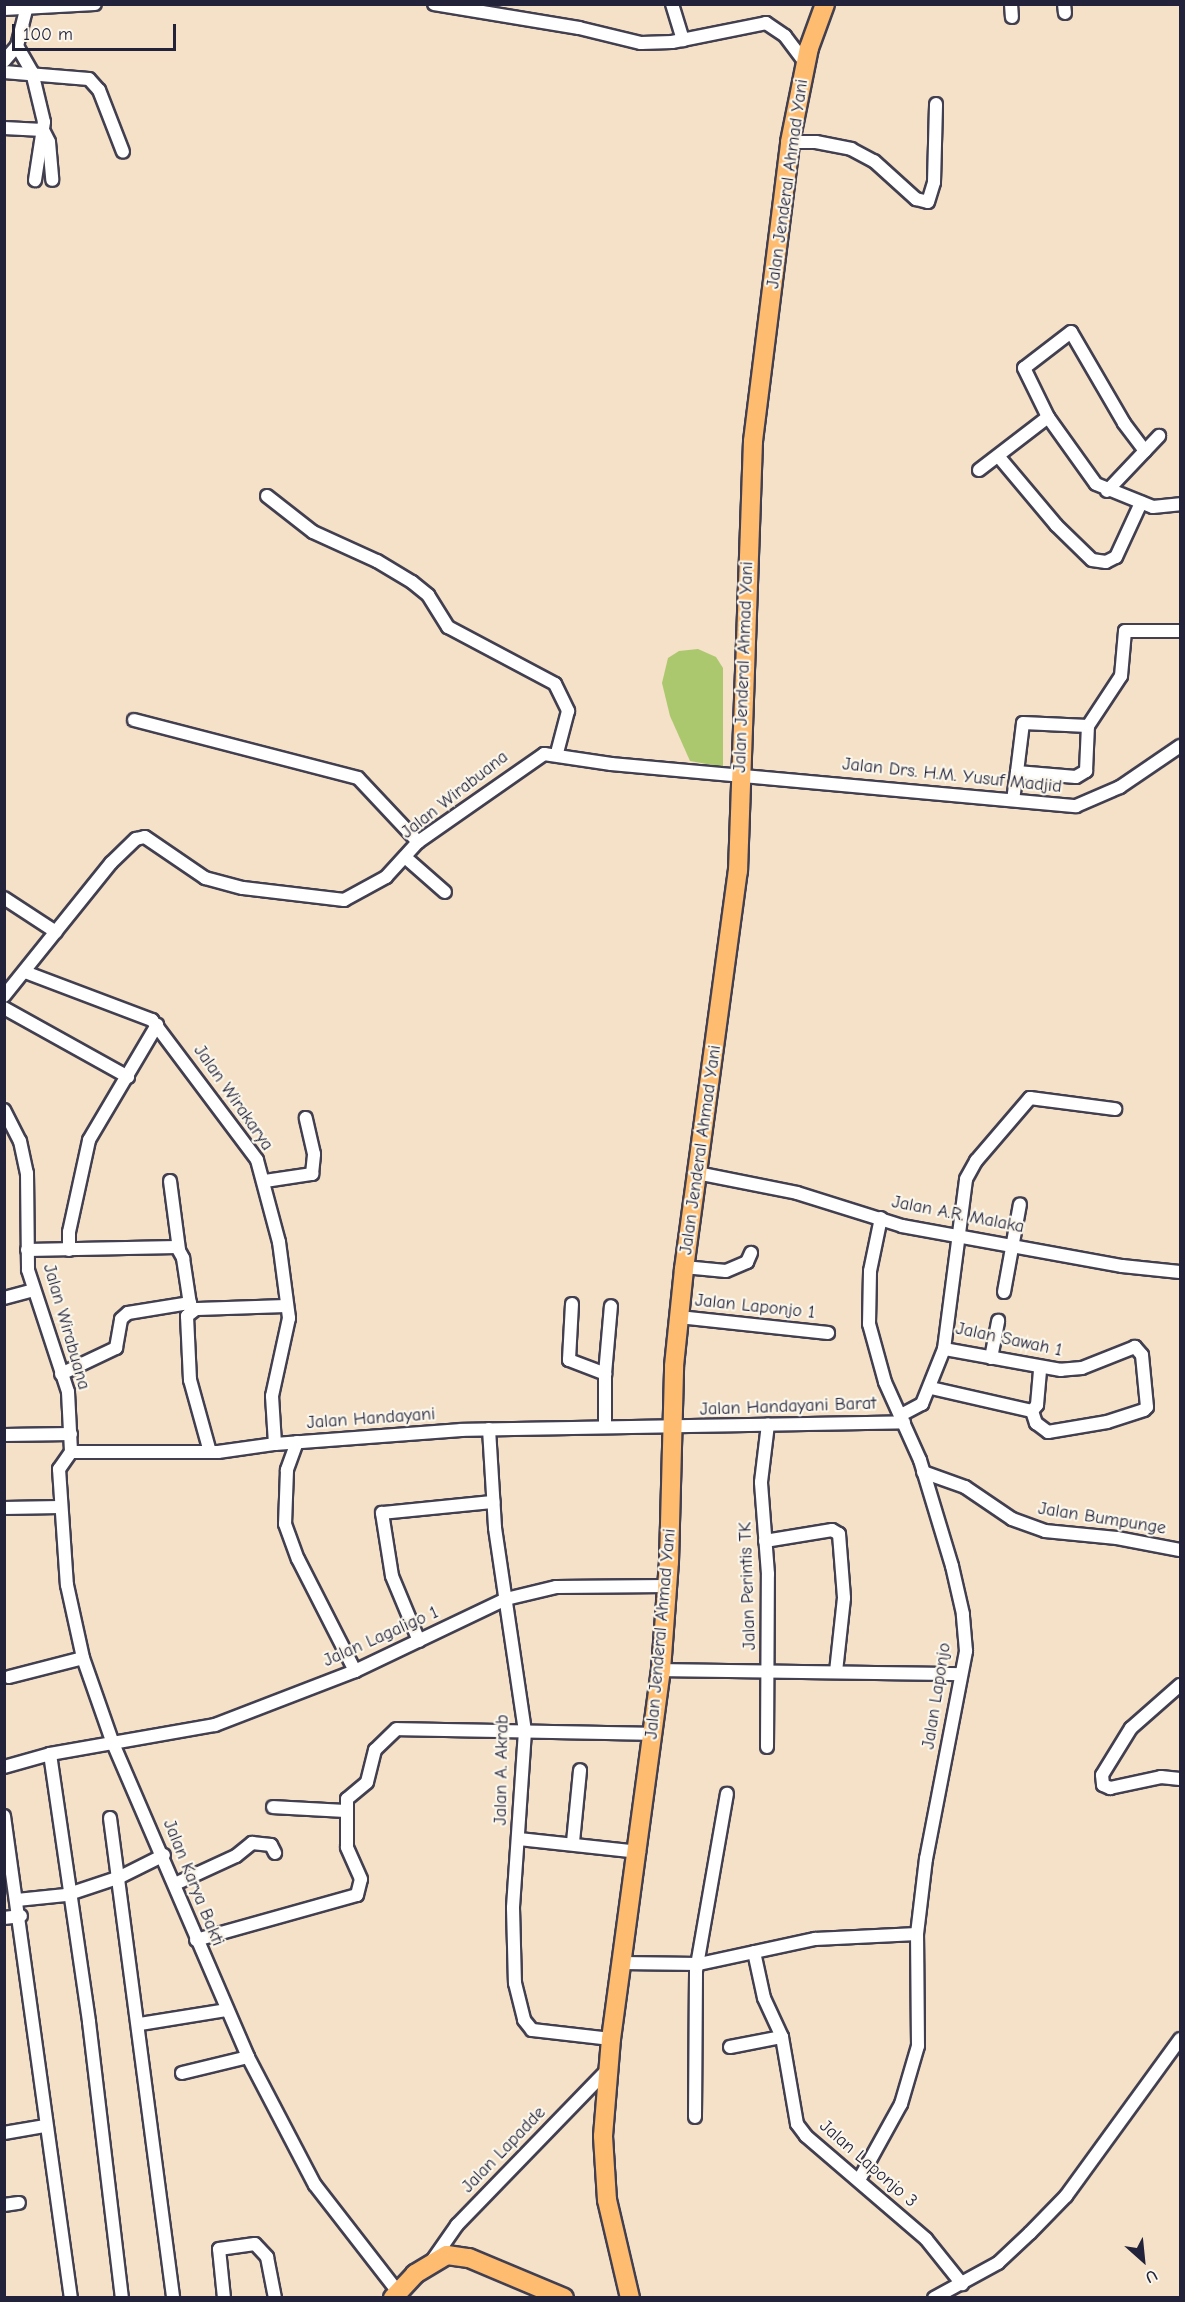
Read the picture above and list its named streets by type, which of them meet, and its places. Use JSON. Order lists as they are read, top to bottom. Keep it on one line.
{"streets":{"highway":["Jalan Jenderal Ahmad Yani"],"street":["Jalan Drs. H.M. Yusuf Madjid","Jalan Wirabuana","Jalan Wirakarya","Jalan A.R. Malaka","Jalan Laponjo 1","Jalan Sawah 1","Jalan Handayani Barat","Jalan Handayani","Jalan Bumpunge","Jalan Perintis TK","Jalan Lagaligo 1","Jalan Laponjo","Jalan A. Akrab","Jalan Karya Bakti","Jalan Lapadde","Jalan Laponjo 3"]},"crossings":[["Jalan Jenderal Ahmad Yani","Jalan Drs. H.M. Yusuf Madjid"],["Jalan Jenderal Ahmad Yani","Jalan Wirabuana"],["Jalan Jenderal Ahmad Yani","Jalan A.R. Malaka"],["Jalan Jenderal Ahmad Yani","Jalan Laponjo 1"],["Jalan Jenderal Ahmad Yani","Jalan Handayani Barat"],["Jalan Jenderal Ahmad Yani","Jalan Handayani"],["Jalan Jenderal Ahmad Yani","Jalan Lagaligo 1"],["Jalan Jenderal Ahmad Yani","Jalan A. Akrab"],["Jalan Jenderal Ahmad Yani","Jalan Lapadde"],["Jalan Drs. H.M. Yusuf Madjid","Jalan Wirabuana"],["Jalan Wirabuana","Jalan Wirakarya"],["Jalan Wirabuana","Jalan Handayani"],["Jalan Wirabuana","Jalan Karya Bakti"],["Jalan Wirakarya","Jalan Handayani"],["Jalan A.R. Malaka","Jalan Sawah 1"],["Jalan A.R. Malaka","Jalan Laponjo"],["Jalan Handayani Barat","Jalan Handayani"],["Jalan Handayani Barat","Jalan Perintis TK"],["Jalan Handayani Barat","Jalan Laponjo"],["Jalan Handayani","Jalan A. Akrab"],["Jalan Handayani","Jalan Karya Bakti"],["Jalan Bumpunge","Jalan Laponjo"],["Jalan Lagaligo 1","Jalan A. Akrab"],["Jalan Lagaligo 1","Jalan Karya Bakti"],["Jalan Laponjo","Jalan Laponjo 3"]],"scale_bar":"100 m","north":"bottom right"}
